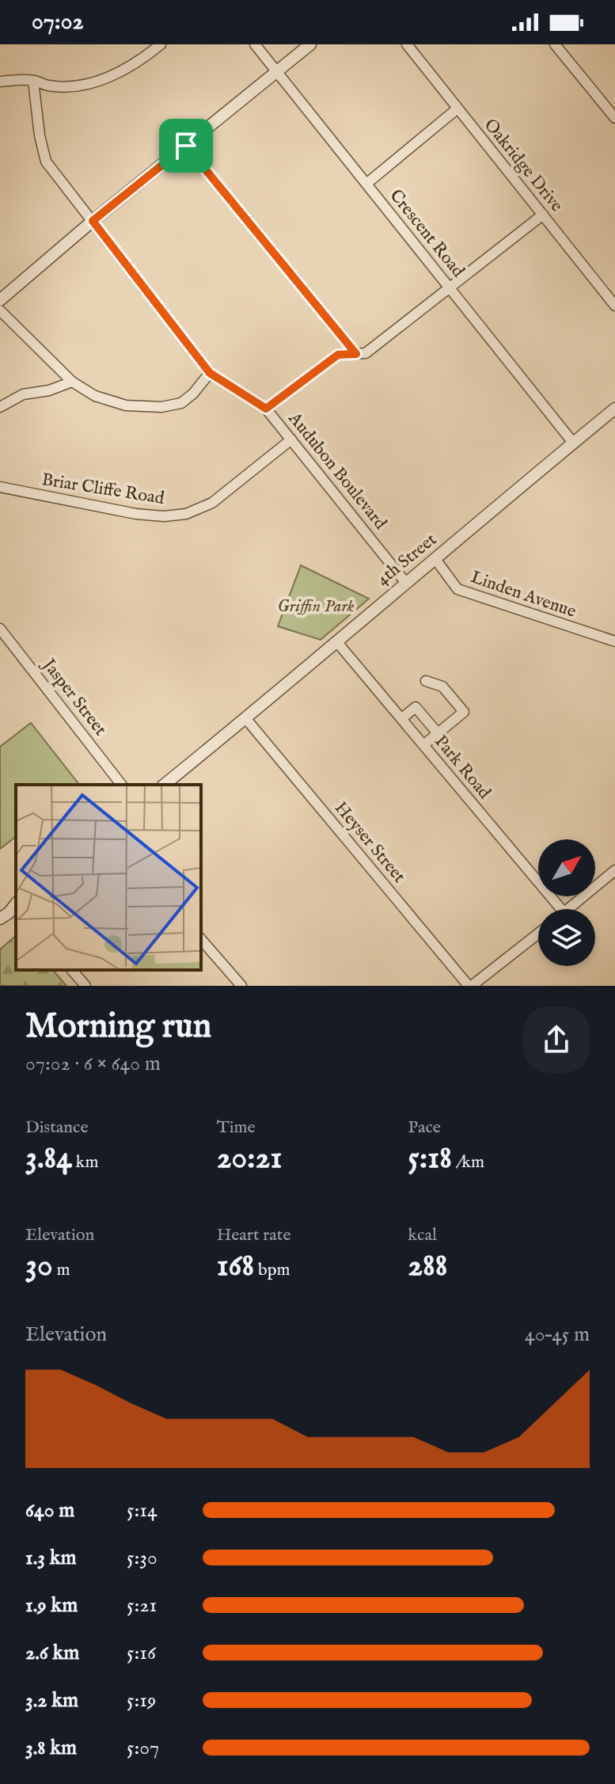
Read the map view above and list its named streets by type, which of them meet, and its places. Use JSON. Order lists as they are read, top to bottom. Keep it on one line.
{"streets":{"street":["Oakridge Drive","Crescent Road","Audubon Boulevard","Briar Cliffe Road","4th Street","Linden Avenue","Jasper Street","Park Road","Heyser Street"]},"crossings":[["Crescent Road","4th Street"],["Audubon Boulevard","Briar Cliffe Road"],["Audubon Boulevard","4th Street"],["4th Street","Linden Avenue"],["4th Street","Park Road"],["4th Street","Heyser Street"]],"parks":["Griffin Park"],"north":"top right","page":{"status":"07:02","heading":["Morning run","07:02 · 6 × 640 m"],"stats":[["Distance","3.84 km"],["Time","20:21"],["Pace","5:18 /km"],["Elevation","30 m"],["Heart rate","168 bpm"],["kcal","288"]],"chart":["Elevation","40–45 m"],"list":[{"name":"640 m","note":"5:14"},{"name":"1.3 km","note":"5:30"},{"name":"1.9 km","note":"5:21"},{"name":"2.6 km","note":"5:16"},{"name":"3.2 km","note":"5:19"},{"name":"3.8 km","note":"5:07"}]}}
